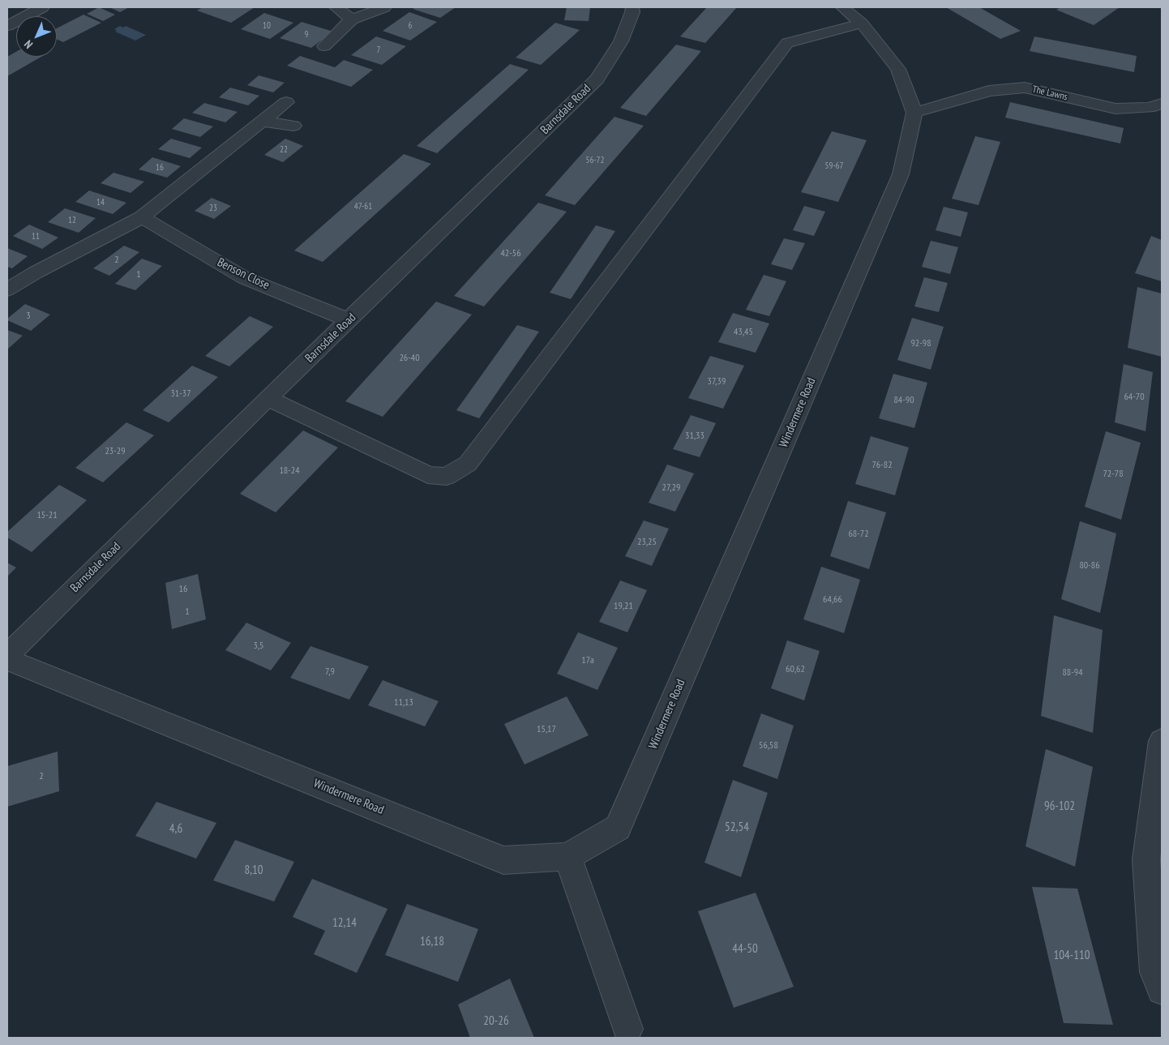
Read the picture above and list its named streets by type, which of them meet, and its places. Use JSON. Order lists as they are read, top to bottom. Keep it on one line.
{"streets":{"street":["The Lawns","Barnsdale Road","Benson Close","Windermere Road"]},"crossings":[["The Lawns","Windermere Road"],["Barnsdale Road","Benson Close"]],"house_numbers":["10","6","9","7","22","56-72","59-67","16","14","47-61","23","12","11","42-56","2","1","3","43,45","92-98","26-40","37,39","31-37","64-70","84-90","31,33","23-29","76-82","18-24","72-78","27,29","15-21","68-72","23,25","80-86","16","64,66","19,21","1","3,5","17a","60,62","7,9","88-94","11,13","15,17","56,58","2","96-102","52,54","4,6","8,10","12,14","16,18","44-50","104-110","20-26"],"north":"bottom left"}
